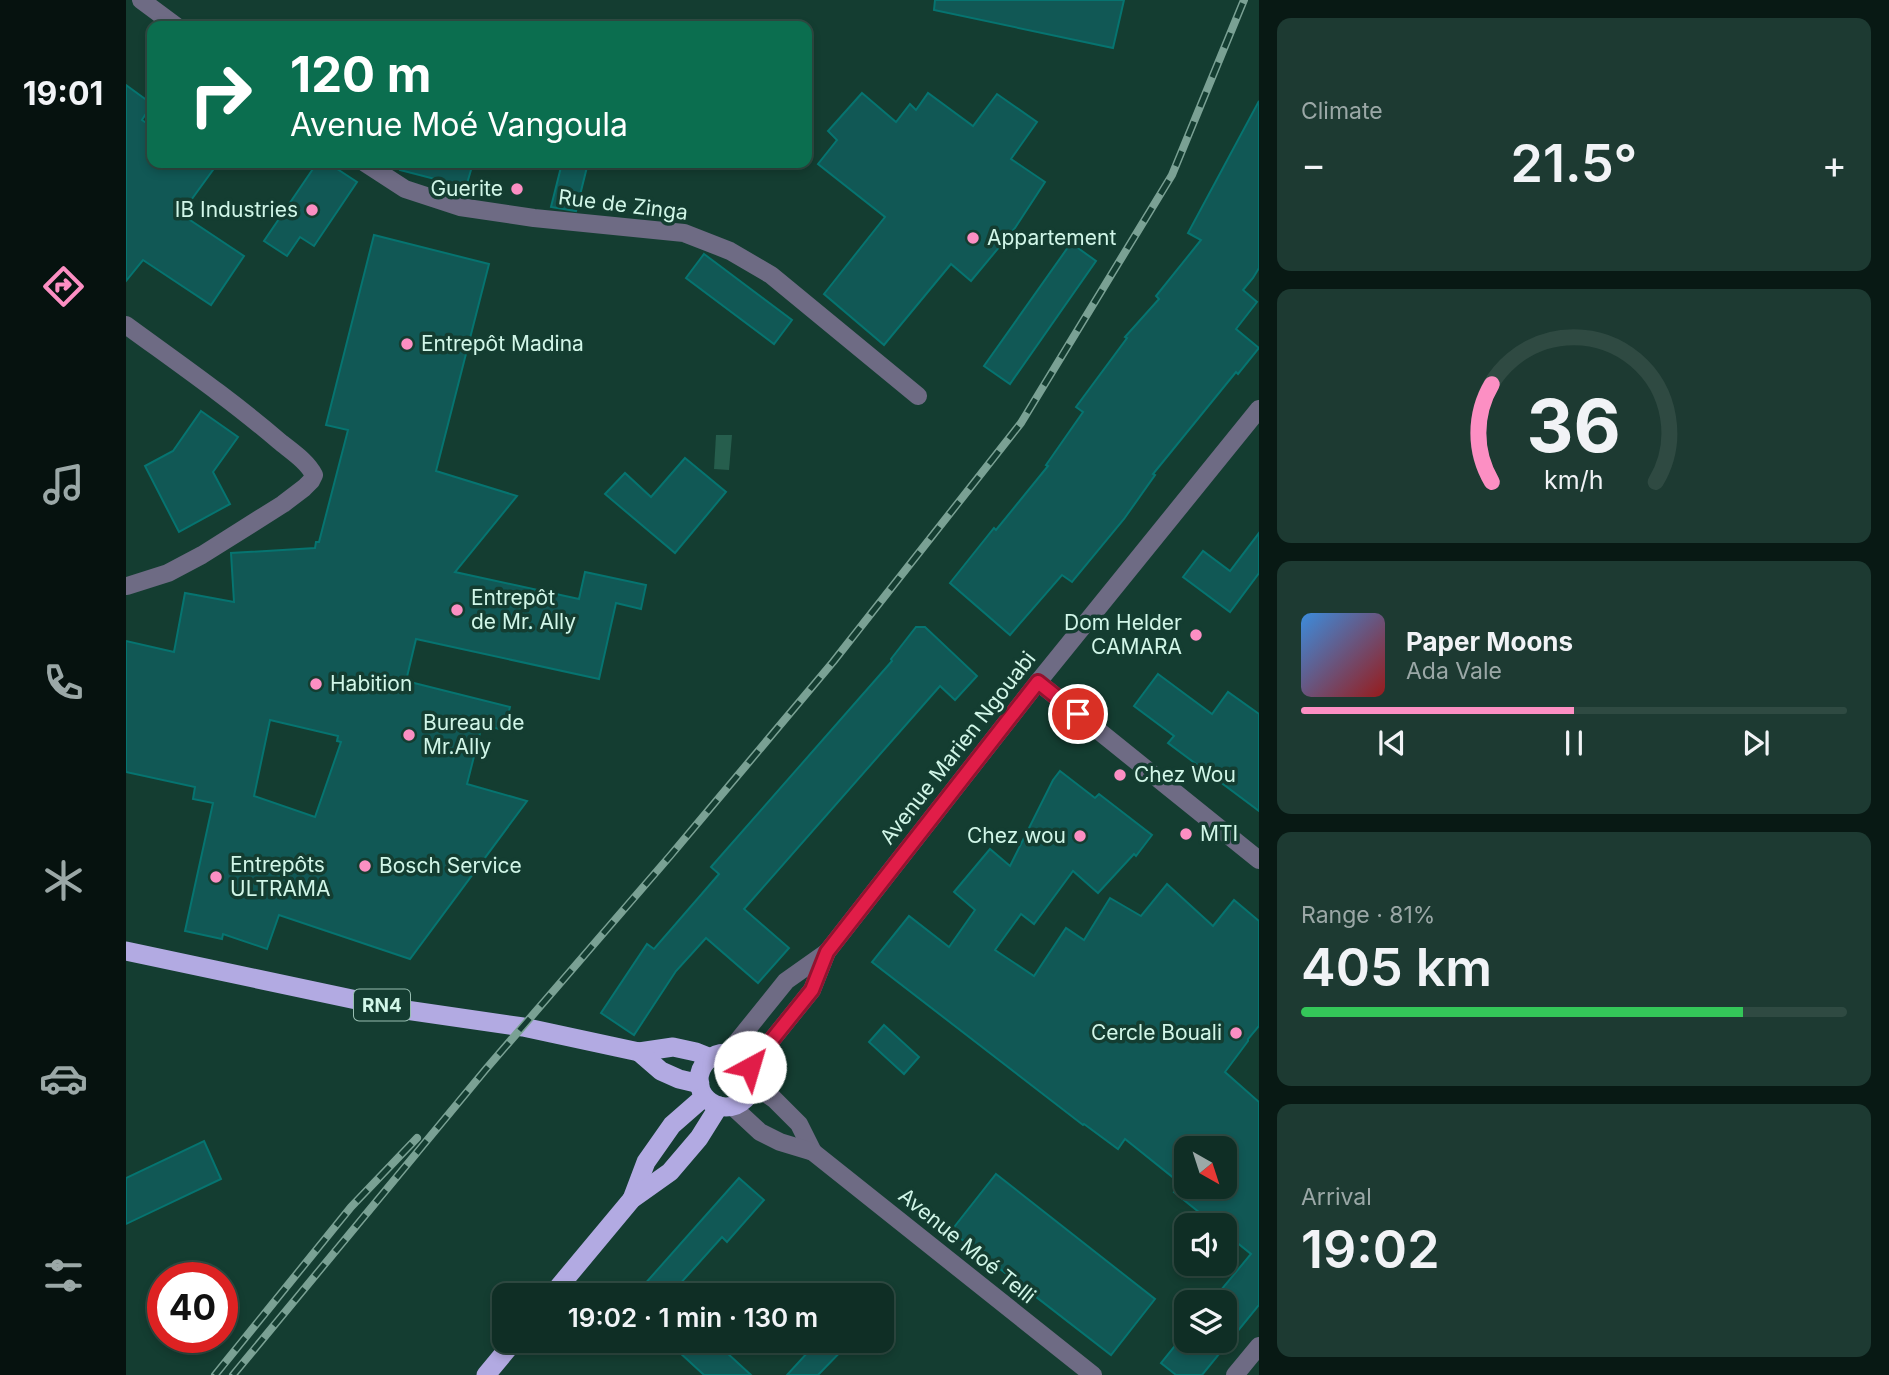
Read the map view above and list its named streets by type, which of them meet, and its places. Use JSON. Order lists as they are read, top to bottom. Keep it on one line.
{"streets":{"highway":["RN4"],"street":["Rue de Zinga","Avenue Marien Ngouabi","Avenue Moé Telli"]},"crossings":[["Avenue Marien Ngouabi","RN4"],["Avenue Marien Ngouabi","Avenue Moé Telli"],["RN4","Avenue Moé Telli"]],"places":["Guerite","IB Industries","Appartement","Entrepôt Madina","Entrepôt de Mr. Ally","Dom Helder CAMARA","Habition","Bureau de Mr.Ally","Chez Wou","MTI","Chez wou","Bosch Service","Entrepôts ULTRAMA","Cercle Bouali"],"north":"bottom right","page":{"tabs":"19:01","tile":["Climate",["Range · 81%","405 km"],["Arrival","19:02"]],"turn":["120 m","Avenue Moé Vangoula"],"heat":["−","21.5°","+"],"song":["Paper Moons","Ada Vale"],"limit":"40","trip":"19:02 · 1 min · 130 m","gauge":["36","km/h"]}}
